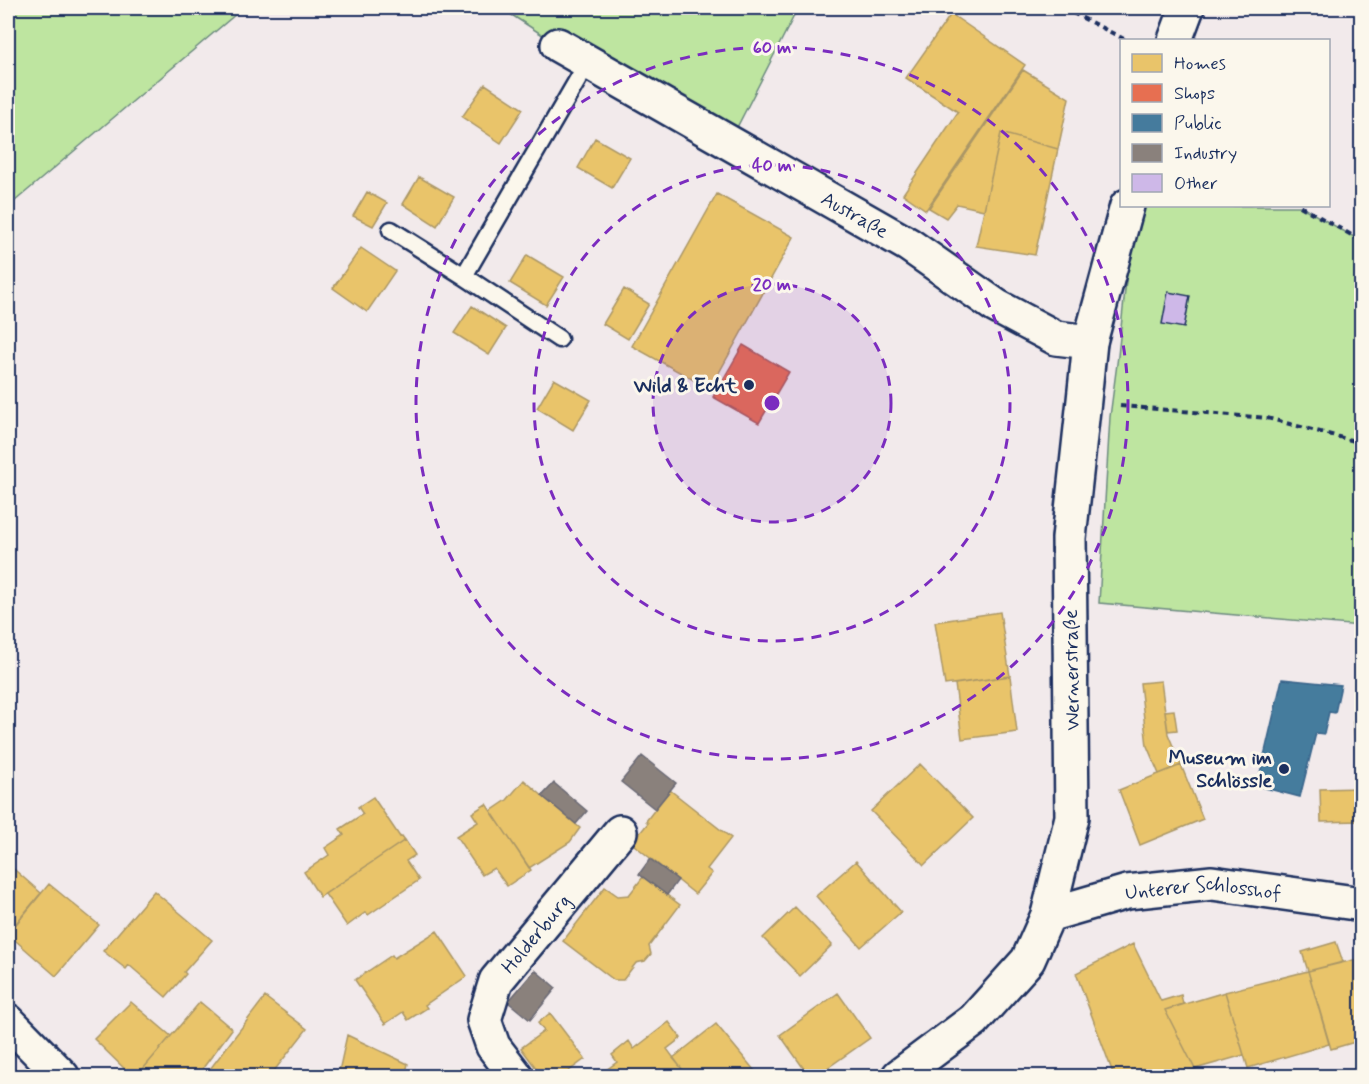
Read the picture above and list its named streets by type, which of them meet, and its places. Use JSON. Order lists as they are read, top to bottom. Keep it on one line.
{"streets":{"street":["Austraße","Wernerstraße","Unterer Schlosshof","Holderburg"]},"crossings":[["Austraße","Wernerstraße"],["Wernerstraße","Unterer Schlosshof"]],"places":["Wild & Echt","Museum im Schlössle"],"legend":["Homes","Shops","Public","Industry","Other"],"rings":["60 m","40 m","20 m"]}
